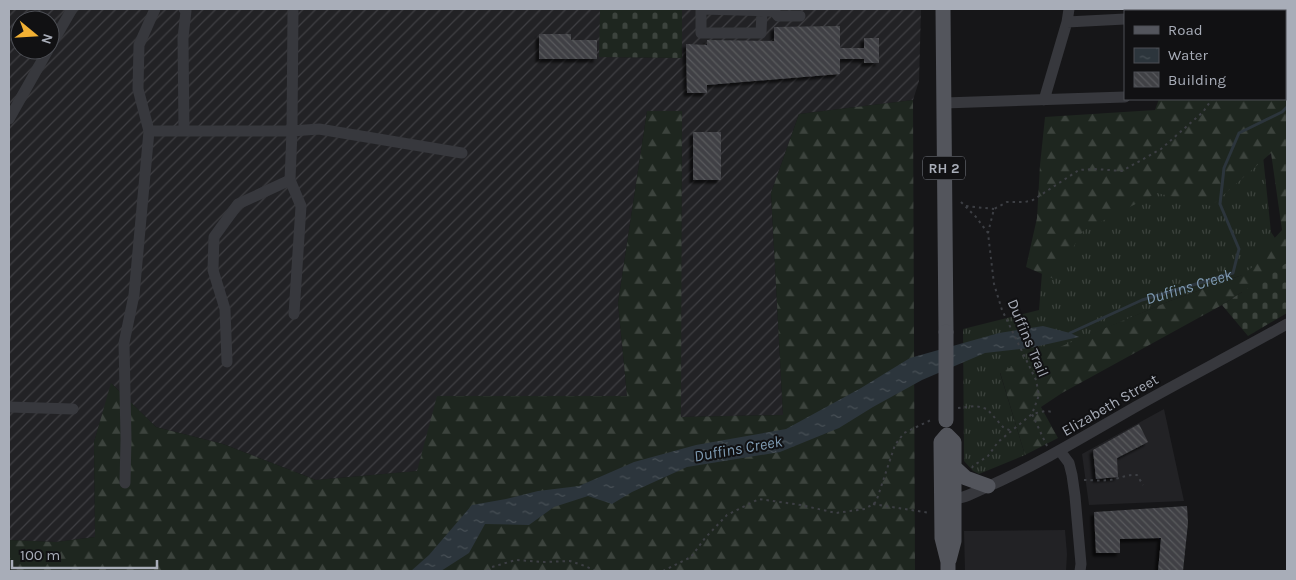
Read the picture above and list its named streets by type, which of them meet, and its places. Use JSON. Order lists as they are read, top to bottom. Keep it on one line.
{"streets":{"main road":["RH 2"],"street":["Elizabeth Street"],"path":["Duffins Trail"]},"crossings":[["RH 2","Elizabeth Street"]],"water":["Duffins Creek"],"legend":["Road","Water","Building"],"scale_bar":"100 m","north":"right"}
